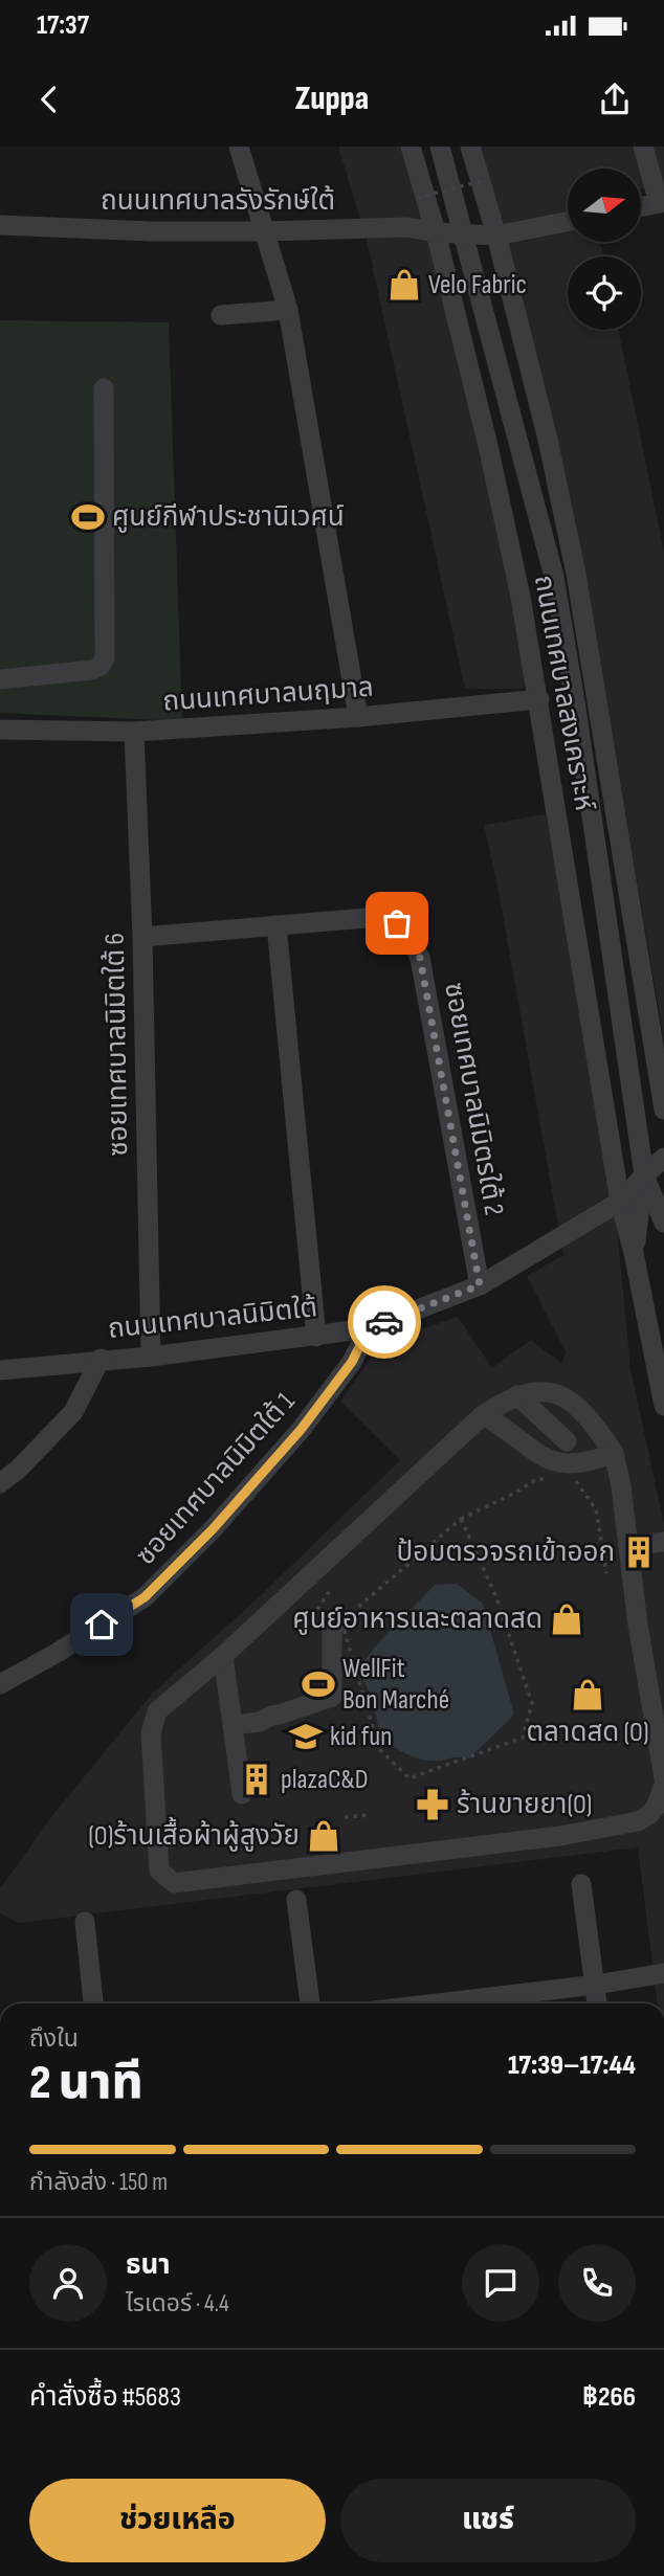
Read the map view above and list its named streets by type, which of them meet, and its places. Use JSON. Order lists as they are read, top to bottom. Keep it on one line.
{"streets":{"street":["ถนนเทศบาลรังรักษ์ใต้","ถนนเทศบาลสงเคราะห์","ถนนเทศบาลนฤมาล","ซอยเทศบาลนิมิตใต้ 6","ซอยเทศบาลนิมิตรใต้ 2","ถนนเทศบาลนิมิตใต้","ซอยเทศบาลนิมิตใต้ 1"]},"crossings":[["ถนนเทศบาลรังรักษ์ใต้","ถนนเทศบาลสงเคราะห์"],["ถนนเทศบาลสงเคราะห์","ถนนเทศบาลนฤมาล"],["ถนนเทศบาลสงเคราะห์","ถนนเทศบาลนิมิตใต้"],["ถนนเทศบาลนฤมาล","ซอยเทศบาลนิมิตใต้ 6"],["ซอยเทศบาลนิมิตใต้ 6","ซอยเทศบาลนิมิตรใต้ 2"],["ซอยเทศบาลนิมิตใต้ 6","ถนนเทศบาลนิมิตใต้"],["ซอยเทศบาลนิมิตรใต้ 2","ถนนเทศบาลนิมิตใต้"],["ถนนเทศบาลนิมิตใต้","ซอยเทศบาลนิมิตใต้ 1"]],"places":{"shop":["Velo Fabric","ศูนย์อาหารและตลาดสด","ตลาดสด (O)","(O)ร้านเสื้อผ้าผู้สูงวัย"],"sports":["ศูนย์กีฬาประชานิเวศน์","WellFit Bon Marché"],"building":["ป้อมตรวจรถเข้าออก","plazaC&D"],"school or university":["kid fun"],"pharmacy":["ร้านขายยา(O)"]},"north":"right","page":{"status":"17:37","header":"Zuppa","heading":["2 นาที","ถึงใน","17:39–17:44"],"panel":["ธนา","ไรเดอร์ · 4.4","คำสั่งซื้อ #5683","฿266"],"bar":"กำลังส่ง · 150 m","buttons":["ช่วยเหลือ","แชร์"]}}
